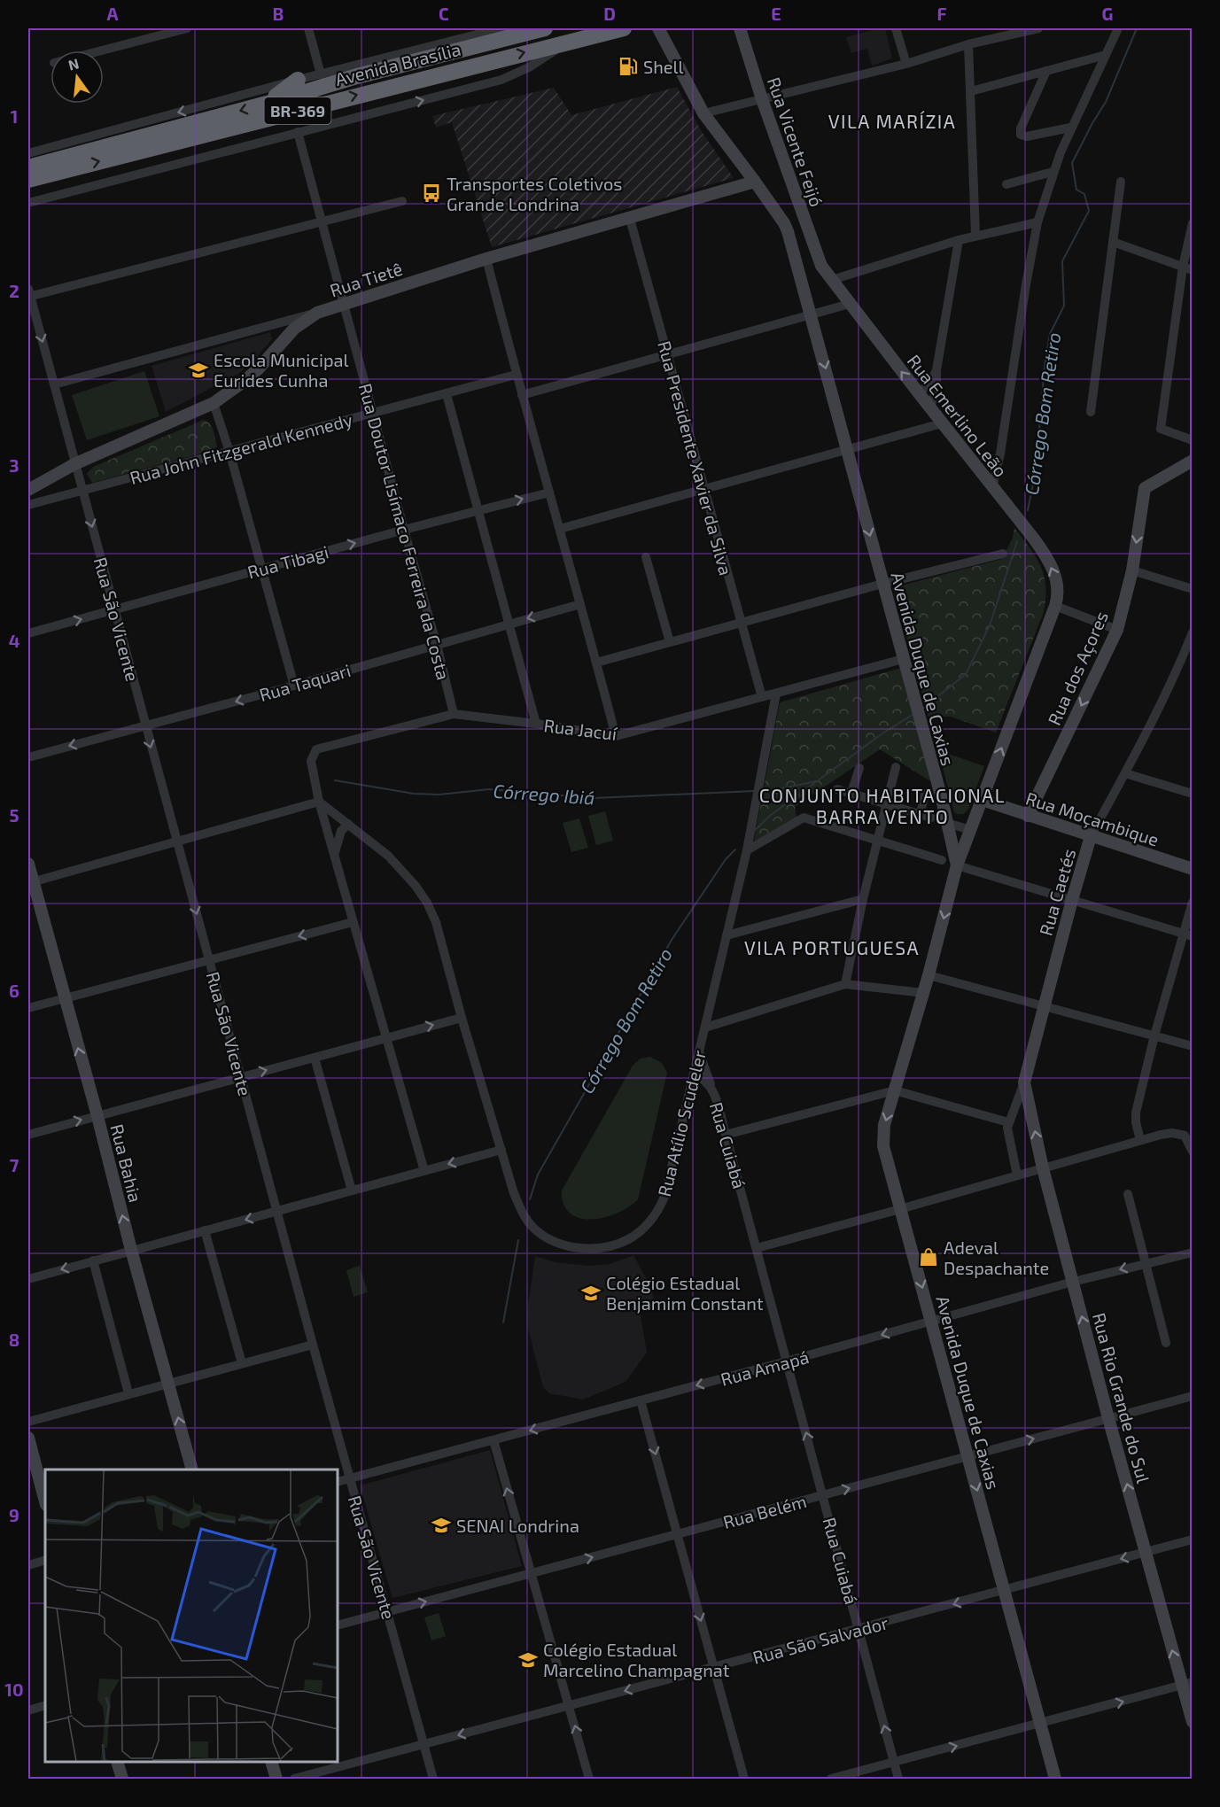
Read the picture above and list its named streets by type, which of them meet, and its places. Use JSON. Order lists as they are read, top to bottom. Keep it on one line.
{"streets":{"highway":["Avenida Brasília","BR-369"],"street":["Rua Vicente Feijó","Rua Tietê","Rua Emerlino Leão","Rua John Fitzgerald Kennedy","Rua Presidente Xavier da Silva","Rua Doutor Lisímaco Ferreira da Costa","Rua Tibagi","Rua São Vicente","Rua dos Açores","Avenida Duque de Caxias","Rua Taquari","Rua Jacuí","Rua Moçambique","Rua Caetés","Rua Atílio Scudeler","Rua Cuiabá","Rua Bahia","Rua Amapá","Rua Rio Grande do Sul","Rua Belém","Rua São Salvador"]},"crossings":[["Rua Vicente Feijó","Rua Emerlino Leão"],["Rua Tietê","Rua Presidente Xavier da Silva"],["Rua Tietê","Rua Doutor Lisímaco Ferreira da Costa"],["Rua Tietê","Rua São Vicente"],["Rua Tietê","Avenida Duque de Caxias"],["Rua Emerlino Leão","Avenida Duque de Caxias"],["Rua Emerlino Leão","Rua Moçambique"],["Rua John Fitzgerald Kennedy","Rua Doutor Lisímaco Ferreira da Costa"],["Rua John Fitzgerald Kennedy","Rua São Vicente"],["Rua Presidente Xavier da Silva","Rua Jacuí"],["Rua Doutor Lisímaco Ferreira da Costa","Rua Tibagi"],["Rua Doutor Lisímaco Ferreira da Costa","Rua Taquari"],["Rua Doutor Lisímaco Ferreira da Costa","Rua Jacuí"],["Rua Tibagi","Rua São Vicente"],["Rua São Vicente","Rua Taquari"],["Rua São Vicente","Rua Amapá"],["Rua São Vicente","Rua Belém"],["Rua São Vicente","Rua São Salvador"],["Rua dos Açores","Rua Moçambique"],["Avenida Duque de Caxias","Rua Jacuí"],["Avenida Duque de Caxias","Rua Amapá"],["Avenida Duque de Caxias","Rua Belém"],["Avenida Duque de Caxias","Rua São Salvador"],["Rua Jacuí","Rua Atílio Scudeler"],["Rua Moçambique","Rua Caetés"],["Rua Caetés","Rua Rio Grande do Sul"],["Rua Atílio Scudeler","Rua Cuiabá"],["Rua Cuiabá","Rua Amapá"],["Rua Cuiabá","Rua Belém"],["Rua Cuiabá","Rua São Salvador"],["Rua Amapá","Rua Rio Grande do Sul"],["Rua Rio Grande do Sul","Rua Belém"],["Rua Rio Grande do Sul","Rua São Salvador"]],"one_way":["Rua Emerlino Leão","Rua Tibagi","Rua dos Açores","Avenida Duque de Caxias","Rua Taquari","Rua Cuiabá","Rua Bahia","Rua Amapá","Rua Rio Grande do Sul","Rua Belém","Rua São Salvador"],"districts":["VILA MARÍZIA","CONJUNTO HABITACIONAL BARRA VENTO","VILA PORTUGUESA"],"water":["Córrego Bom Retiro","Córrego Ibiá"],"places":{"fuel station":["Shell"],"bus stop":["Transportes Coletivos Grande Londrina"],"school or university":["Escola Municipal Eurides Cunha","Colégio Estadual Benjamim Constant","SENAI Londrina","Colégio Estadual Marcelino Champagnat"],"shop":["Adeval Despachante"]},"north":"top","grid":{"columns":["A","B","C","D","E","F","G"],"rows":["1","2","3","4","5","6","7","8","9","10"]}}
